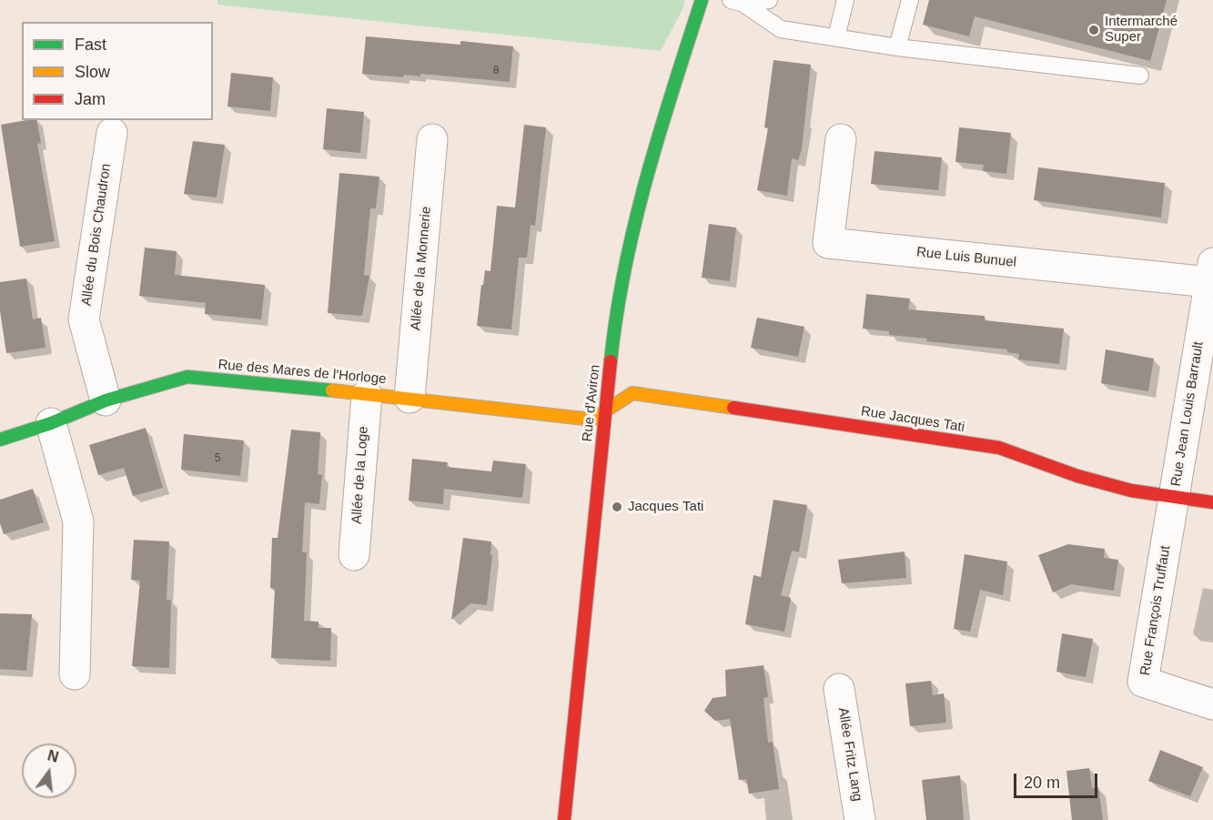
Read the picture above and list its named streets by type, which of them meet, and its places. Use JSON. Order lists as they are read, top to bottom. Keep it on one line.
{"streets":{"street":["Allée du Bois Chaudron","Rue Luis Bunuel","Allée de la Monnerie","Rue des Mares de l'Horloge","Rue d'Aviron","Rue Jean Louis Barrault","Rue Jacques Tati","Allée de la Loge","Rue François Truffaut","Allée Fritz Lang"]},"crossings":[["Allée du Bois Chaudron","Rue des Mares de l'Horloge"],["Rue Luis Bunuel","Rue Jean Louis Barrault"],["Allée de la Monnerie","Rue des Mares de l'Horloge"],["Rue des Mares de l'Horloge","Rue d'Aviron"],["Rue des Mares de l'Horloge","Rue Jacques Tati"],["Rue des Mares de l'Horloge","Allée de la Loge"],["Rue d'Aviron","Rue Jacques Tati"],["Rue Jean Louis Barrault","Rue Jacques Tati"],["Rue Jean Louis Barrault","Rue François Truffaut"],["Rue Jacques Tati","Rue François Truffaut"]],"places":["Intermarché Super","Jacques Tati"],"house_numbers":["8","5"],"legend":["Fast","Slow","Jam"],"scale_bar":"20 m","north":"top"}
